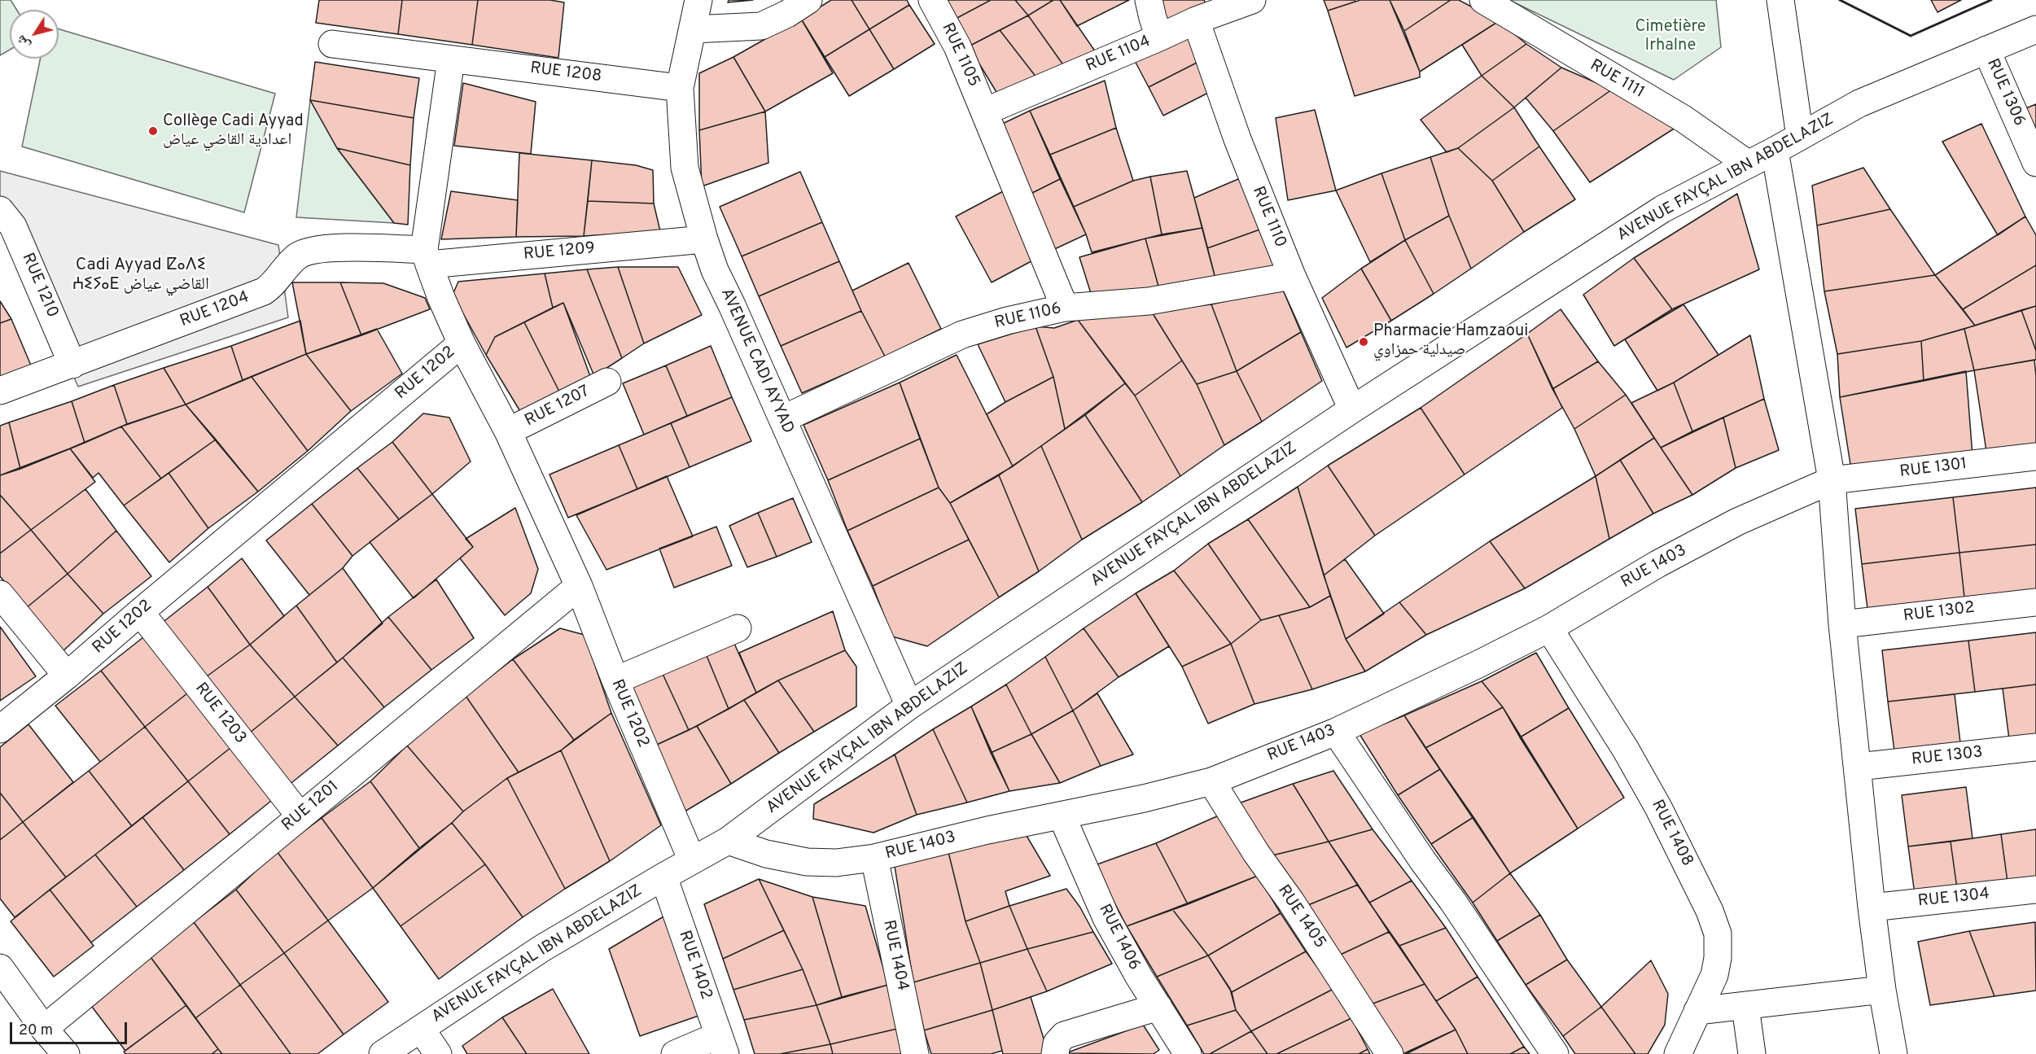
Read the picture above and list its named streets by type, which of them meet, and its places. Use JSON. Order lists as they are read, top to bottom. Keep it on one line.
{"streets":{"street":["RUE 1104","RUE 1105","RUE 1208","RUE 1111","RUE 1306","AVENUE FAYÇAL IBN ABDELAZIZ","RUE 1110","RUE 1209","RUE 1210","RUE 1204","RUE 1106","AVENUE CADI AYYAD","RUE 1202","RUE 1207","RUE 1301","RUE 1403","RUE 1302","RUE 1203","RUE 1303","RUE 1201","RUE 1408","RUE 1304","RUE 1405","RUE 1406","RUE 1404","RUE 1402"]},"crossings":[["RUE 1104","RUE 1105"],["RUE 1104","RUE 1110"],["RUE 1105","RUE 1106"],["RUE 1208","AVENUE CADI AYYAD"],["RUE 1111","AVENUE FAYÇAL IBN ABDELAZIZ"],["RUE 1306","AVENUE FAYÇAL IBN ABDELAZIZ"],["AVENUE FAYÇAL IBN ABDELAZIZ","RUE 1110"],["AVENUE FAYÇAL IBN ABDELAZIZ","AVENUE CADI AYYAD"],["AVENUE FAYÇAL IBN ABDELAZIZ","RUE 1202"],["AVENUE FAYÇAL IBN ABDELAZIZ","RUE 1403"],["AVENUE FAYÇAL IBN ABDELAZIZ","RUE 1402"],["RUE 1110","RUE 1106"],["RUE 1209","RUE 1204"],["RUE 1209","AVENUE CADI AYYAD"],["RUE 1210","RUE 1204"],["RUE 1106","AVENUE CADI AYYAD"],["RUE 1202","RUE 1207"],["RUE 1202","RUE 1203"],["RUE 1202","RUE 1201"],["RUE 1301","RUE 1403"],["RUE 1403","RUE 1408"],["RUE 1403","RUE 1405"],["RUE 1403","RUE 1406"],["RUE 1403","RUE 1404"],["RUE 1203","RUE 1201"]],"districts":["Cadi Ayyad ⵇⴰⴷⵉ ⵄⵉⵢⴰⴹ القاضي عياض"],"parks":["Cimetière Irhalne"],"places":["Collège Cadi Ayyad اعدادية القاضي عياض","Pharmacie Hamzaoui صيدلية حمزاوي"],"scale_bar":"20 m","north":"bottom left"}
